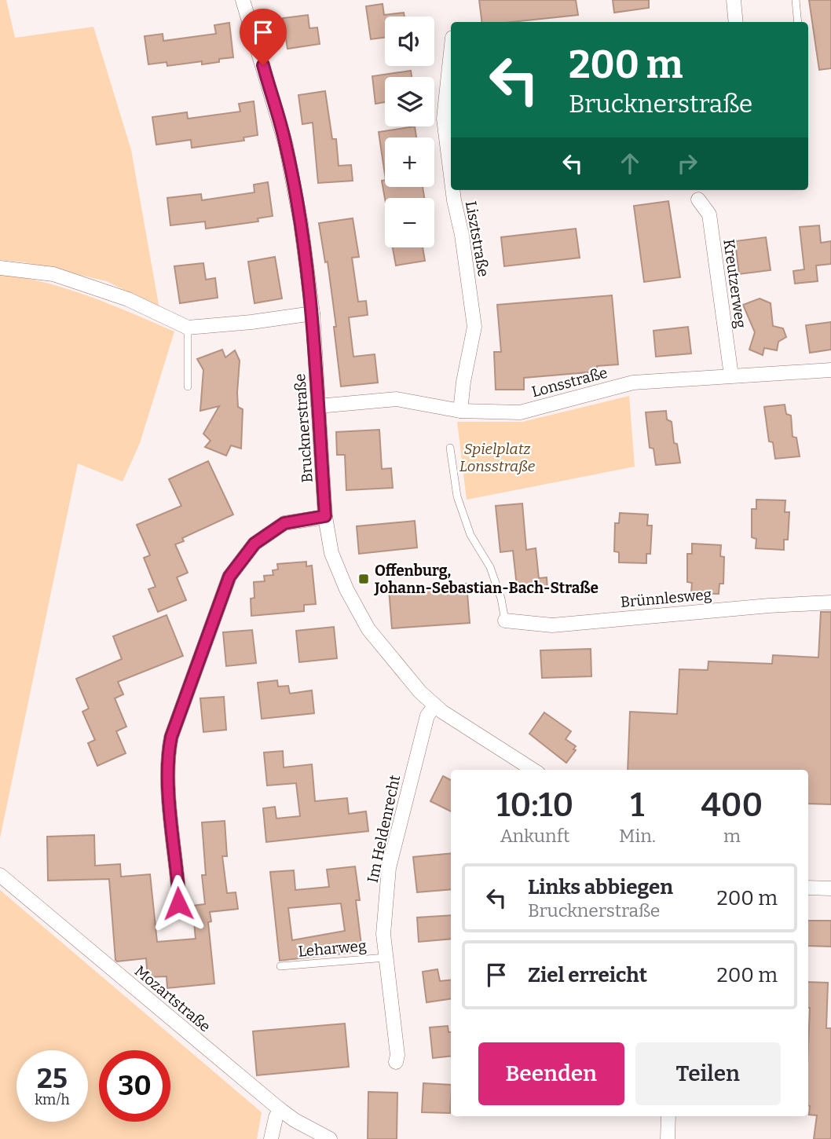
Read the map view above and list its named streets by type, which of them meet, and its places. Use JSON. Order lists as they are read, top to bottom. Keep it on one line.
{"streets":{"street":["Lisztstraße","Kreutzerweg","Lonsstraße","Brucknerstraße","Brünnlesweg","Im Heldenrecht","Mozartstraße"],"lane":["Leharweg"]},"crossings":[["Lisztstraße","Lonsstraße"],["Kreutzerweg","Lonsstraße"],["Lonsstraße","Brucknerstraße"],["Brucknerstraße","Im Heldenrecht"],["Im Heldenrecht","Leharweg"]],"parks":["Spielplatz Lonsstraße"],"places":{"transit":["Offenburg, Johann-Sebastian-Bach-Straße"]},"page":{"map_buttons":["+","−"],"turn":["200 m","Brucknerstraße"],"eta":["10:10","Ankunft","1","Min.","400","m"],"list":[{"name":"Links abbiegen","note":"Brucknerstraße","value":"200 m"},{"name":"Ziel erreicht","value":"200 m"}],"buttons":["Beenden","Teilen"],"speed":"25 km/h","limit":"30"}}
